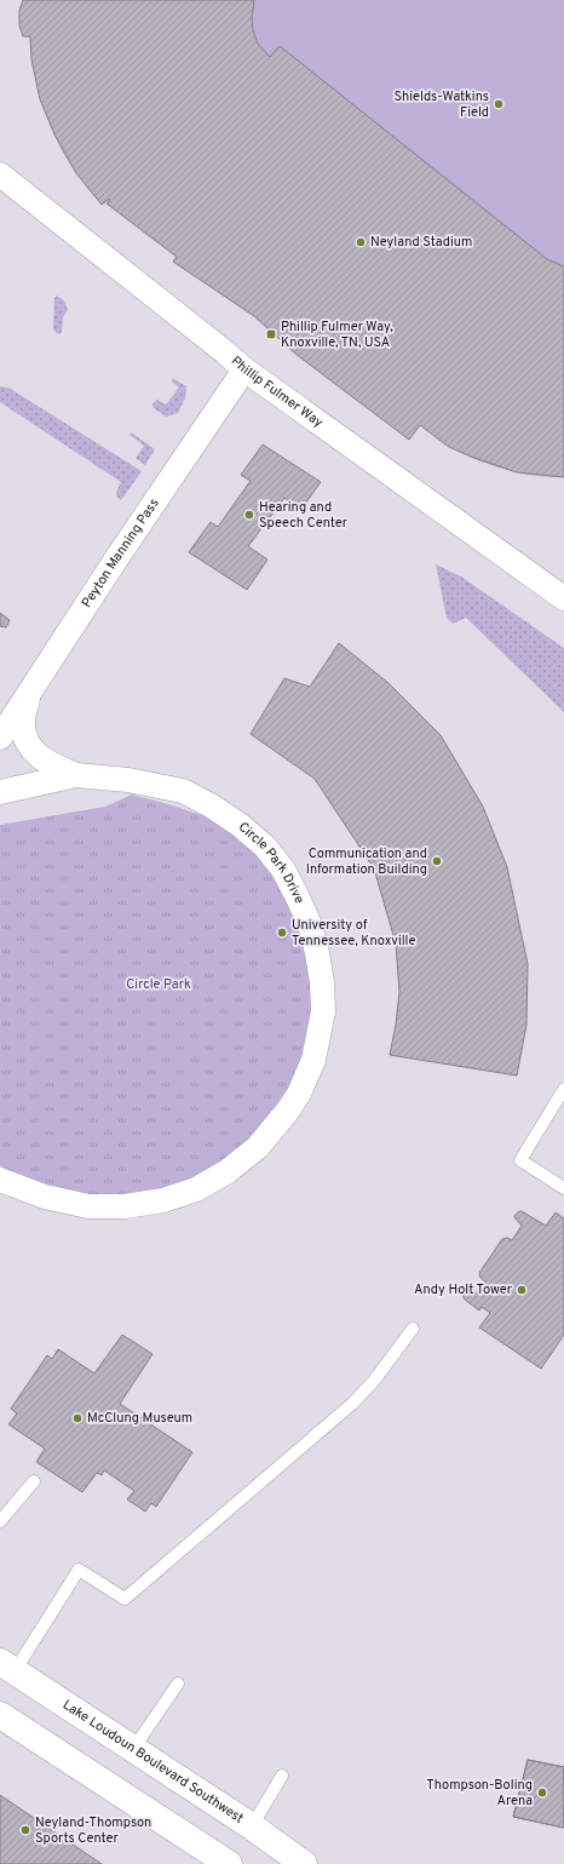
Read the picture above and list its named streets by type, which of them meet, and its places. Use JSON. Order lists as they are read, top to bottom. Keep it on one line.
{"streets":{"street":["Phillip Fulmer Way","Peyton Manning Pass","Circle Park Drive","Lake Loudoun Boulevard Southwest"]},"crossings":[["Phillip Fulmer Way","Peyton Manning Pass"]],"parks":["Circle Park"],"places":{"other":["Shields-Watkins Field","Neyland Stadium","Hearing and Speech Center","Communication and Information Building","University of Tennessee, Knoxville","Andy Holt Tower","McClung Museum","Thompson-Boling Arena","Neyland-Thompson Sports Center"],"transit":["Phillip Fulmer Way, Knoxville, TN, USA"]}}
